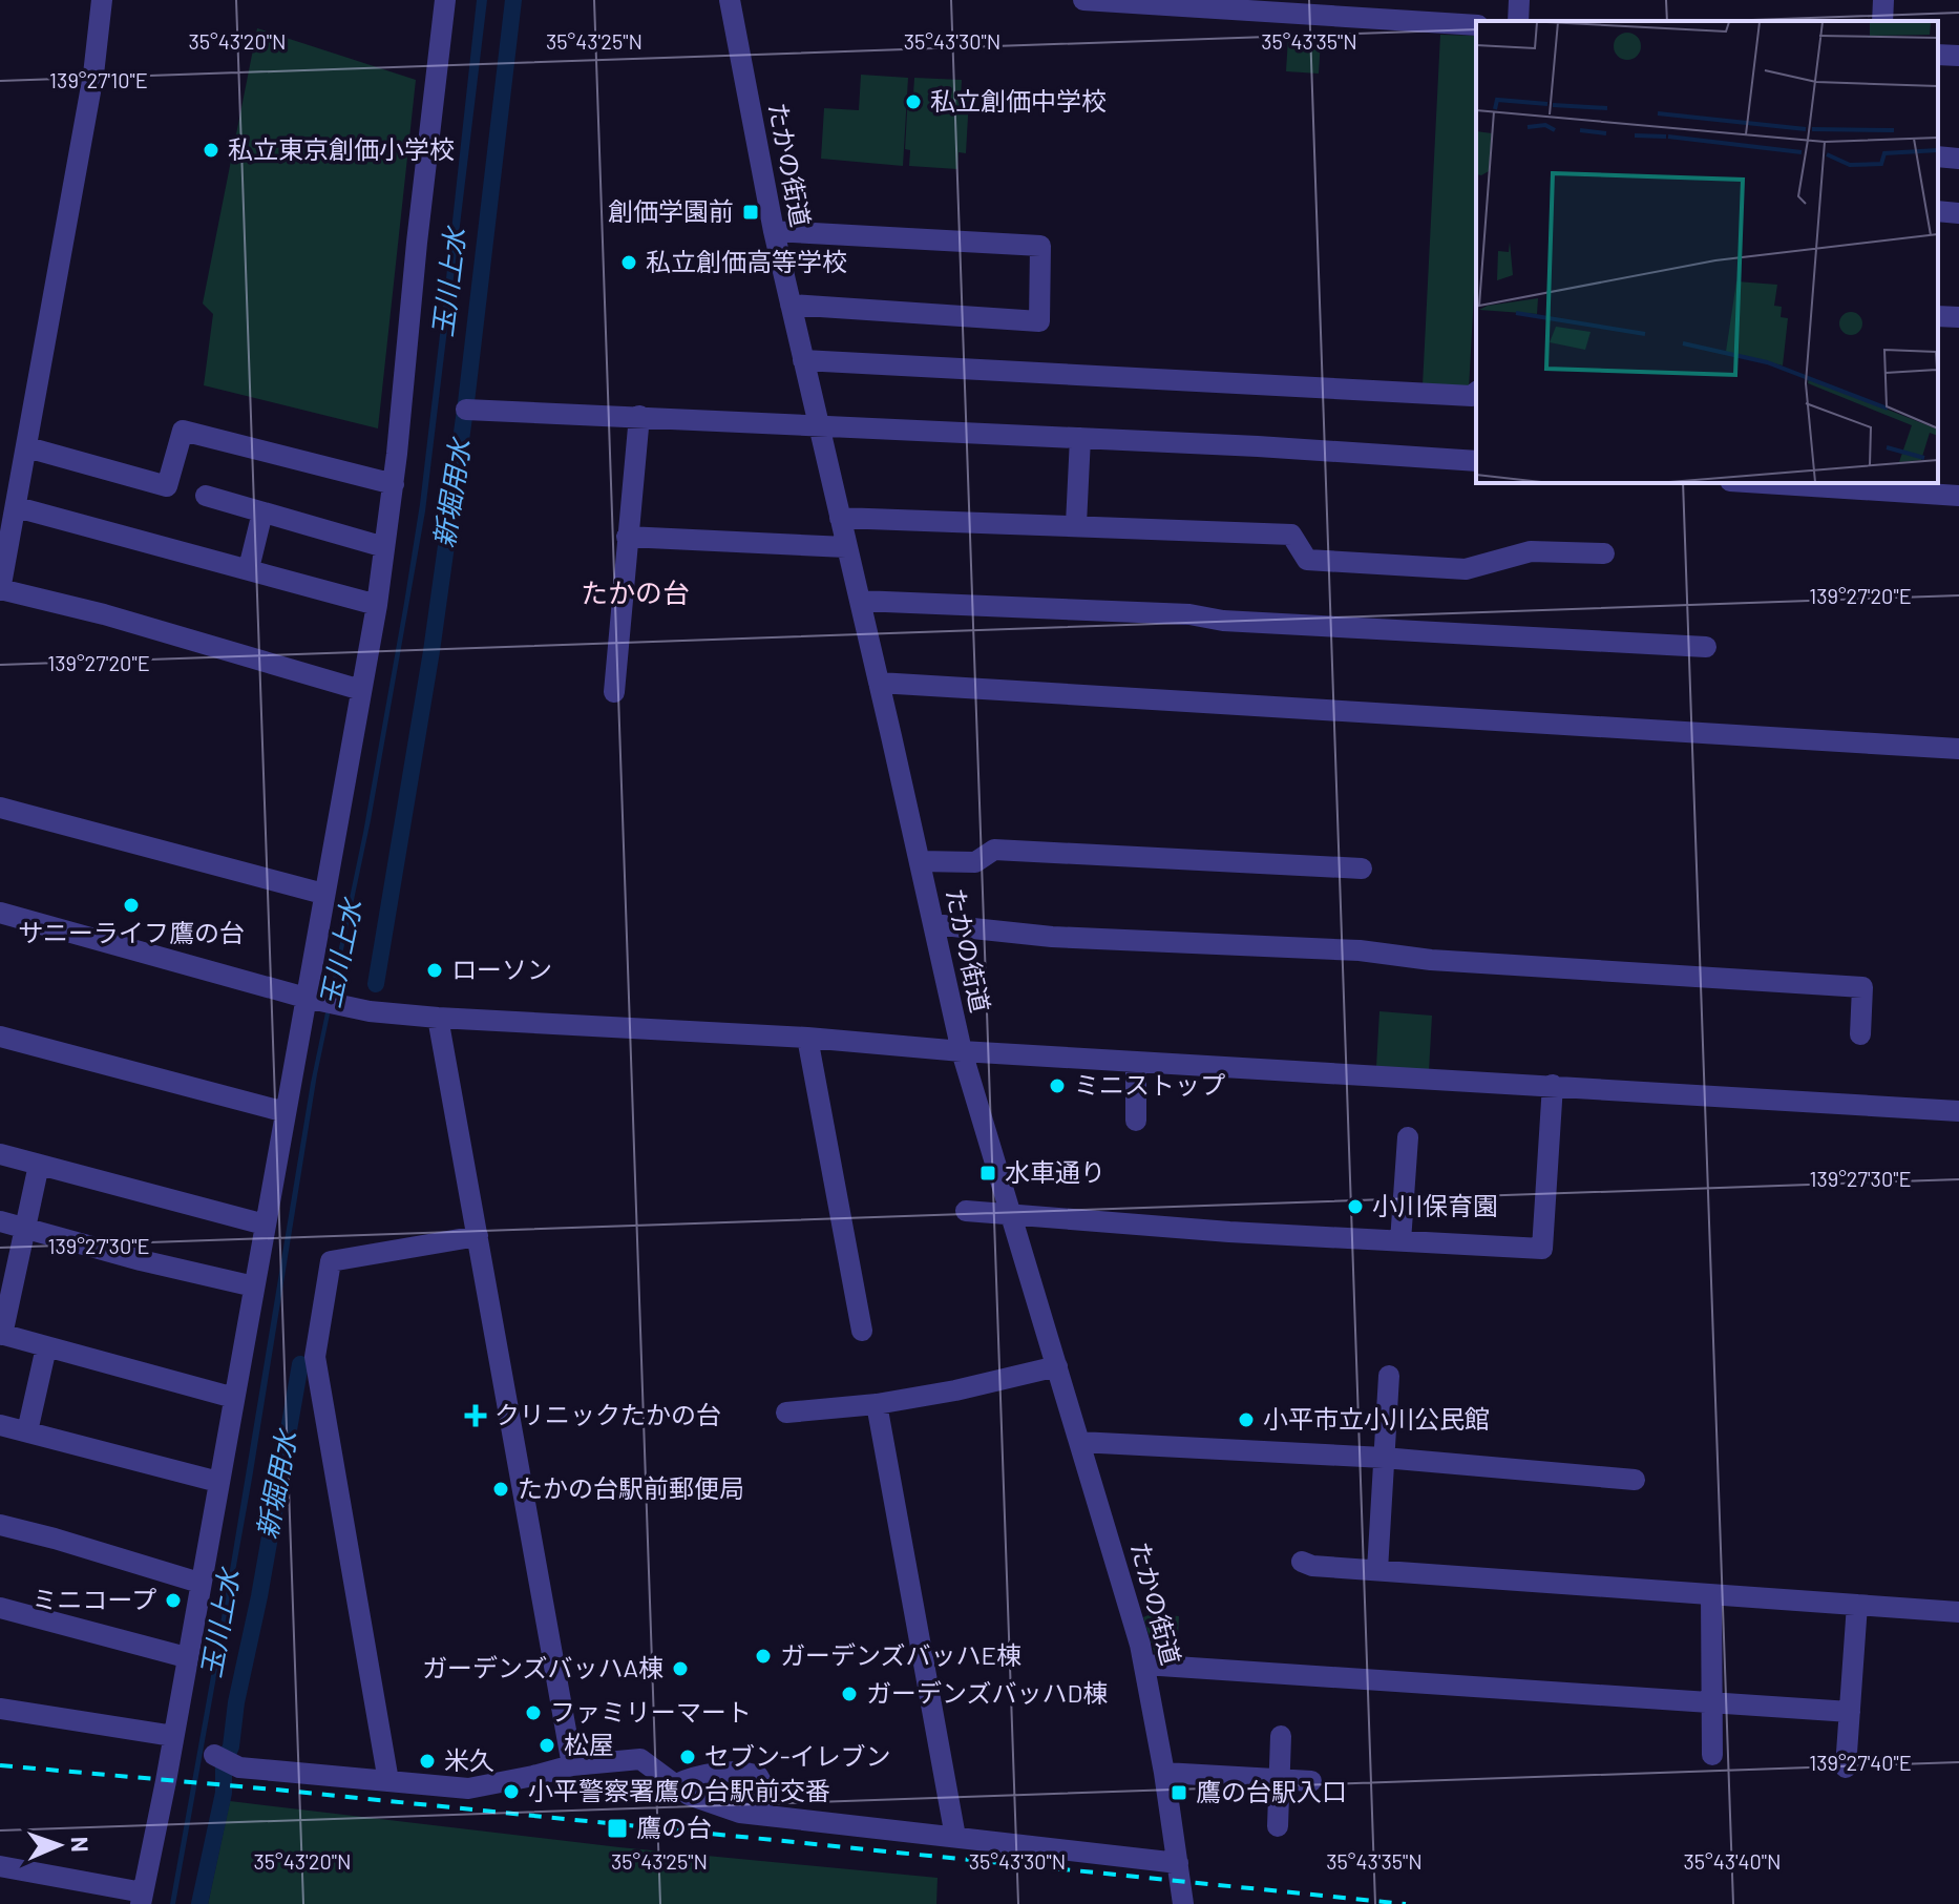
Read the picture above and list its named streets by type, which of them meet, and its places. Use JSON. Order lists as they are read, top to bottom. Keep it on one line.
{"streets":{"street":["たかの街道"]},"districts":["たかの台"],"water":["玉川上水","新堀用水"],"places":{"other":["私立創価中学校","私立東京創価小学校","私立創価高等学校","サニーライフ鷹の台","ローソン","ミニストップ","小川保育園","小平市立小川公民館","たかの台駅前郵便局","ミニコープ","ガーデンズバッハE棟","ガーデンズバッハA棟","ガーデンズバッハD棟","ファミリーマート","松屋","セブン-イレブン","米久","小平警察署鷹の台駅前交番"],"transit":["創価学園前","水車通り","鷹の台駅入口","鷹の台"],"health":["クリニックたかの台"]},"north":"right","coordinates":["35°43'20\"N","35°43'25\"N","35°43'30\"N","35°43'35\"N","139°27'10\"E","139°27'20\"E","139°27'30\"E","139°27'40\"E","35°43'40\"N"]}
